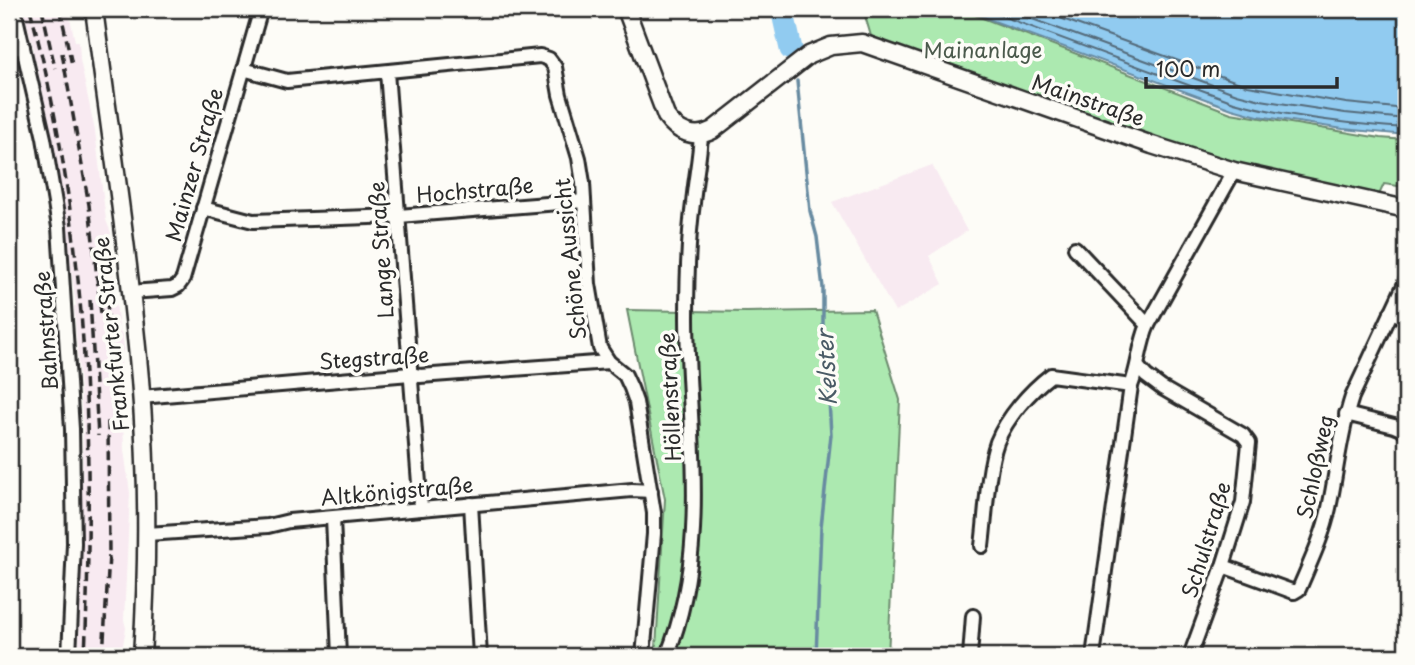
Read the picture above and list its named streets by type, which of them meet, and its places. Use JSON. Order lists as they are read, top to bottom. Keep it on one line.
{"streets":{"street":["Mainstraße","Mainzer Straße","Hochstraße","Lange Straße","Schöne Aussicht","Bahnstraße","Frankfurter Straße","Stegstraße","Höllenstraße","Schloßweg","Altkönigstraße","Schulstraße"]},"crossings":[["Mainstraße","Höllenstraße"],["Mainzer Straße","Hochstraße"],["Mainzer Straße","Frankfurter Straße"],["Hochstraße","Lange Straße"],["Hochstraße","Schöne Aussicht"],["Lange Straße","Schöne Aussicht"],["Lange Straße","Stegstraße"],["Lange Straße","Altkönigstraße"],["Schöne Aussicht","Stegstraße"],["Schöne Aussicht","Altkönigstraße"],["Frankfurter Straße","Stegstraße"],["Frankfurter Straße","Altkönigstraße"],["Schloßweg","Schulstraße"]],"water":["Kelster"],"parks":["Mainanlage"],"scale_bar":"100 m"}
